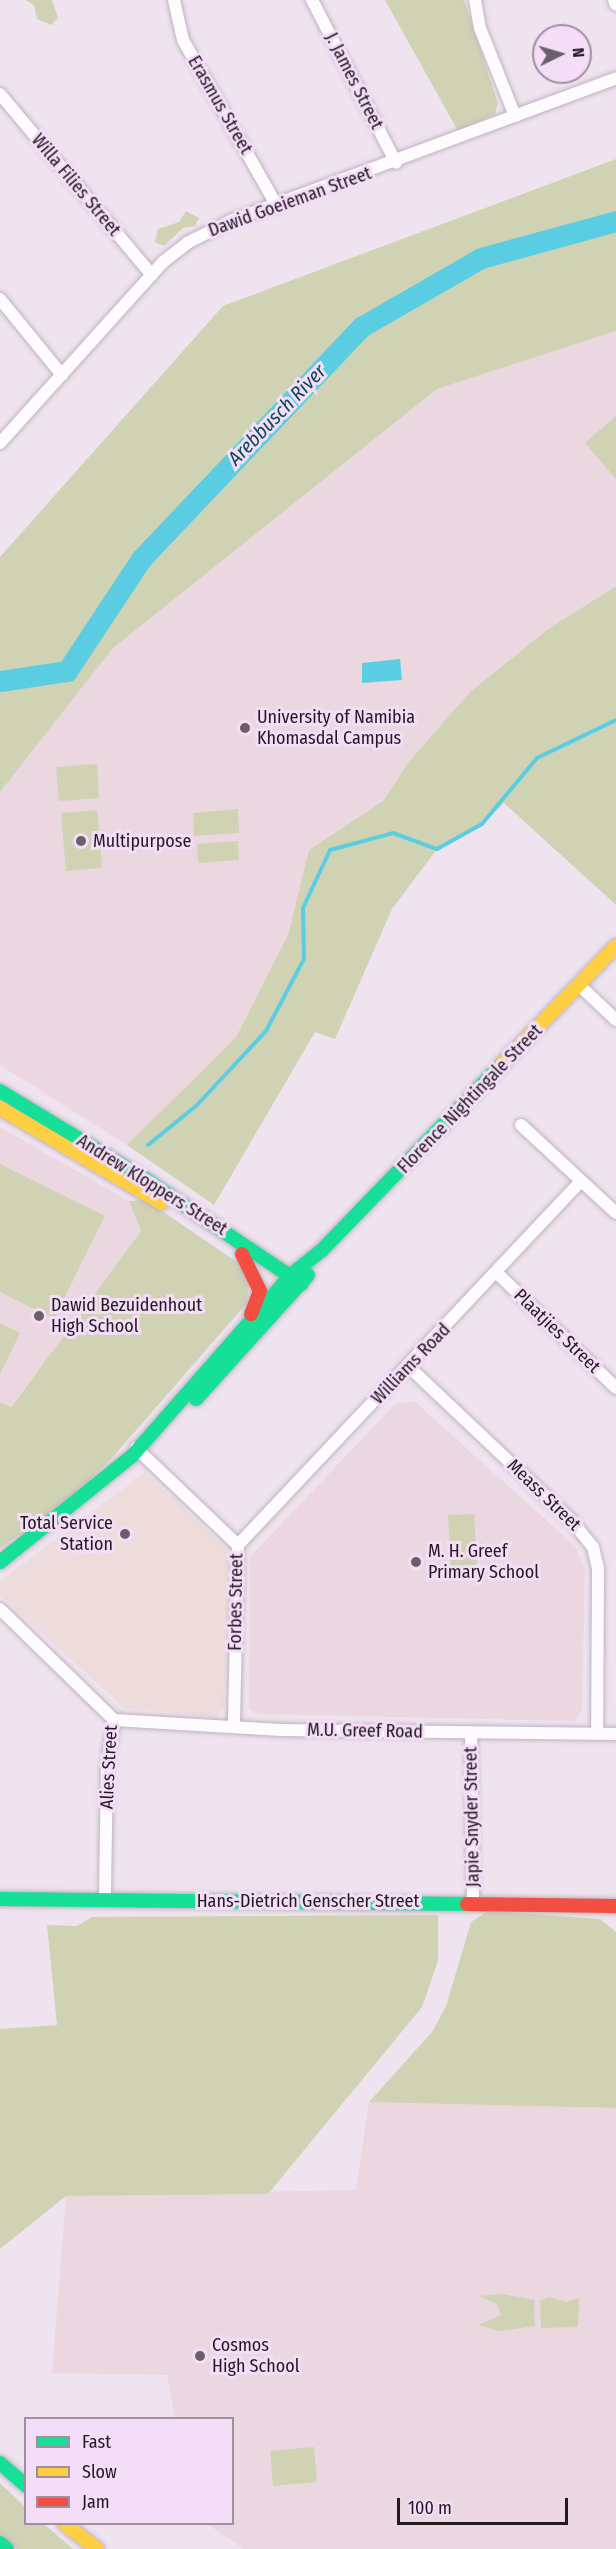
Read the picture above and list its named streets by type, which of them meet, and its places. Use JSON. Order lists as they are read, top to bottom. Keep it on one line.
{"streets":{"main road":["Florence Nightingale Street","Andrew Kloppers Street","Hans-Dietrich Genscher Street"],"street":["J. James Street","Erasmus Street","Willa Filies Street","Dawid Goeieman Street","Plaatjies Street","Williams Road","Meass Street","Forbes Street","M.U. Greef Road","Alies Street","Japie Snyder Street"]},"crossings":[["J. James Street","Dawid Goeieman Street"],["Erasmus Street","Dawid Goeieman Street"],["Willa Filies Street","Dawid Goeieman Street"],["Florence Nightingale Street","Andrew Kloppers Street"],["Florence Nightingale Street","Forbes Street"],["Plaatjies Street","Williams Road"],["Williams Road","Meass Street"],["Williams Road","Forbes Street"],["Meass Street","M.U. Greef Road"],["Forbes Street","M.U. Greef Road"],["M.U. Greef Road","Alies Street"],["M.U. Greef Road","Japie Snyder Street"],["Alies Street","Hans-Dietrich Genscher Street"],["Japie Snyder Street","Hans-Dietrich Genscher Street"]],"water":["Arebbusch River"],"places":["University of Namibia Khomasdal Campus","Multipurpose","Dawid Bezuidenhout High School","Total Service Station","M. H. Greef Primary School","Cosmos High School"],"legend":["Fast","Slow","Jam"],"scale_bar":"100 m","north":"right"}
